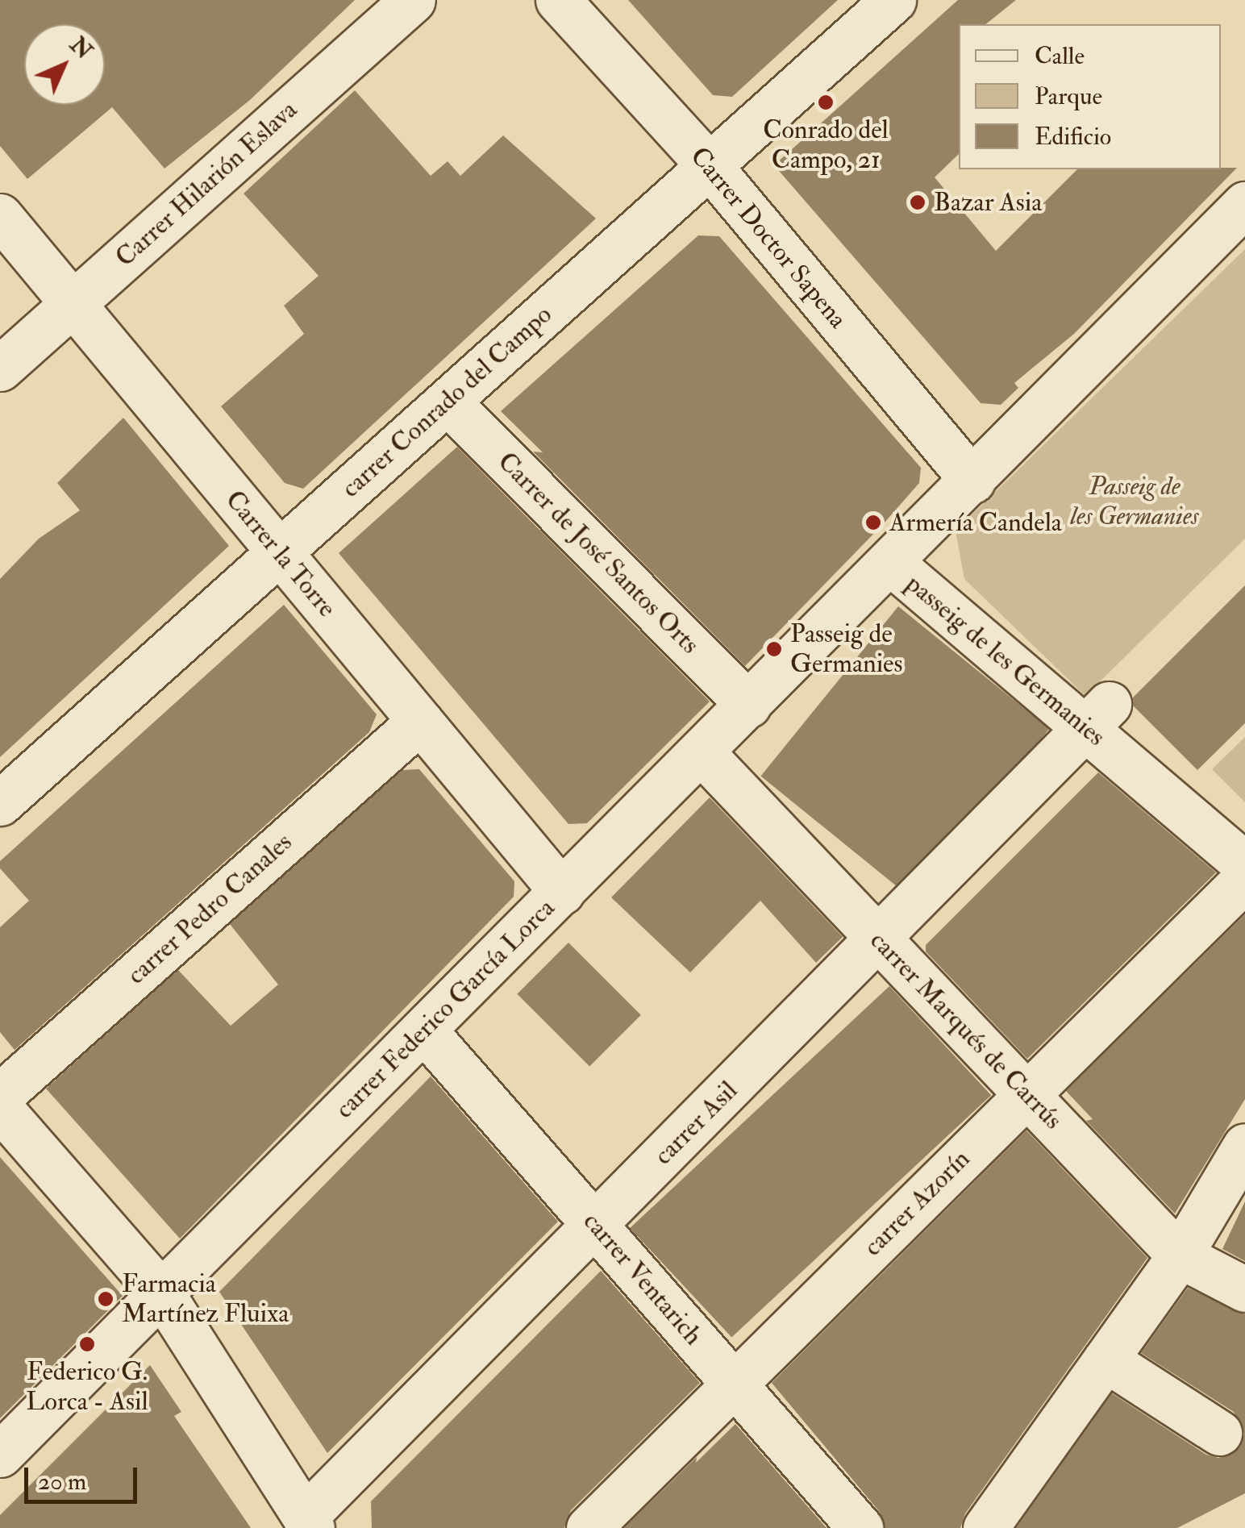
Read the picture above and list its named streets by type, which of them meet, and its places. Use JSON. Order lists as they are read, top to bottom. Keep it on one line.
{"streets":{"street":["Carrer Hilarión Eslava","Carrer Doctor Sapena","carrer Conrado del Campo","Carrer de José Santos Orts","Carrer la Torre","passeig de les Germanies","carrer Pedro Canales","carrer Federico García Lorca","carrer Marqués de Carrús","carrer Asil","carrer Azorín","carrer Ventarich"]},"crossings":[["Carrer Hilarión Eslava","Carrer la Torre"],["Carrer Doctor Sapena","carrer Conrado del Campo"],["Carrer Doctor Sapena","passeig de les Germanies"],["carrer Conrado del Campo","Carrer de José Santos Orts"],["carrer Conrado del Campo","Carrer la Torre"],["Carrer de José Santos Orts","carrer Federico García Lorca"],["Carrer la Torre","carrer Pedro Canales"],["Carrer la Torre","carrer Federico García Lorca"],["passeig de les Germanies","carrer Federico García Lorca"],["passeig de les Germanies","carrer Asil"],["carrer Federico García Lorca","carrer Marqués de Carrús"],["carrer Federico García Lorca","carrer Ventarich"],["carrer Marqués de Carrús","carrer Asil"],["carrer Marqués de Carrús","carrer Azorín"],["carrer Asil","carrer Ventarich"],["carrer Azorín","carrer Ventarich"]],"parks":["Passeig de les Germanies"],"places":["Conrado del Campo, 21","Bazar Asia","Armería Candela","Passeig de Germanies","Farmacia Martínez Fluixa","Federico G. Lorca - Asil"],"legend":["Calle","Parque","Edificio"],"scale_bar":"20 m","north":"top right"}
